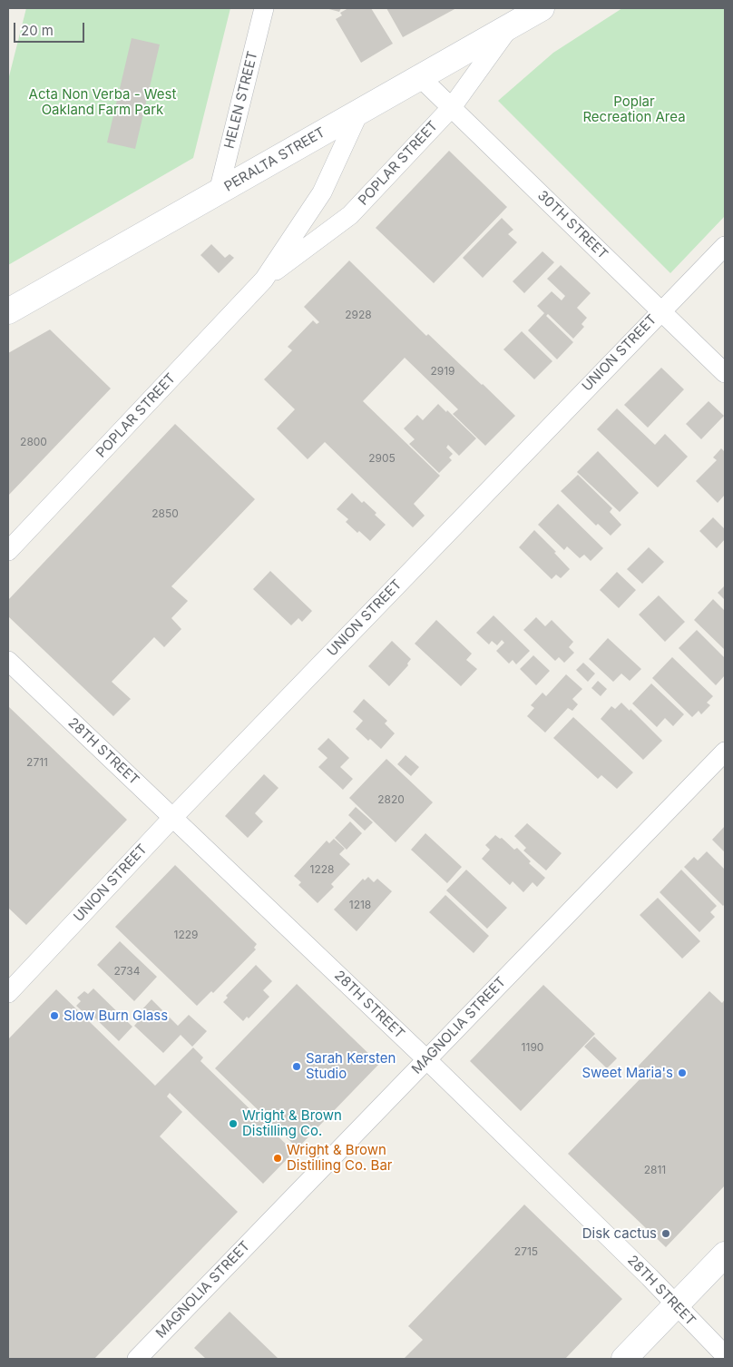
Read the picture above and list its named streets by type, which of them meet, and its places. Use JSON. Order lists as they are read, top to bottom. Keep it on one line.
{"streets":{"street":["HELEN STREET","PERALTA STREET","POPLAR STREET","30TH STREET","UNION STREET","28TH STREET","MAGNOLIA STREET"]},"crossings":[["HELEN STREET","PERALTA STREET"],["PERALTA STREET","POPLAR STREET"],["PERALTA STREET","30TH STREET"],["POPLAR STREET","30TH STREET"],["30TH STREET","UNION STREET"],["UNION STREET","28TH STREET"],["28TH STREET","MAGNOLIA STREET"]],"parks":["Acta Non Verba - West Oakland Farm Park","Poplar Recreation Area"],"places":["Slow Burn Glass","Sarah Kersten Studio","Sweet Maria's","Wright & Brown Distilling Co.","Wright & Brown Distilling Co. Bar","Disk cactus"],"house_numbers":["2928","2919","2800","2905","2850","2711","2820","1228","1218","1229","2734","1190","2811","2715"],"scale_bar":"20 m"}
